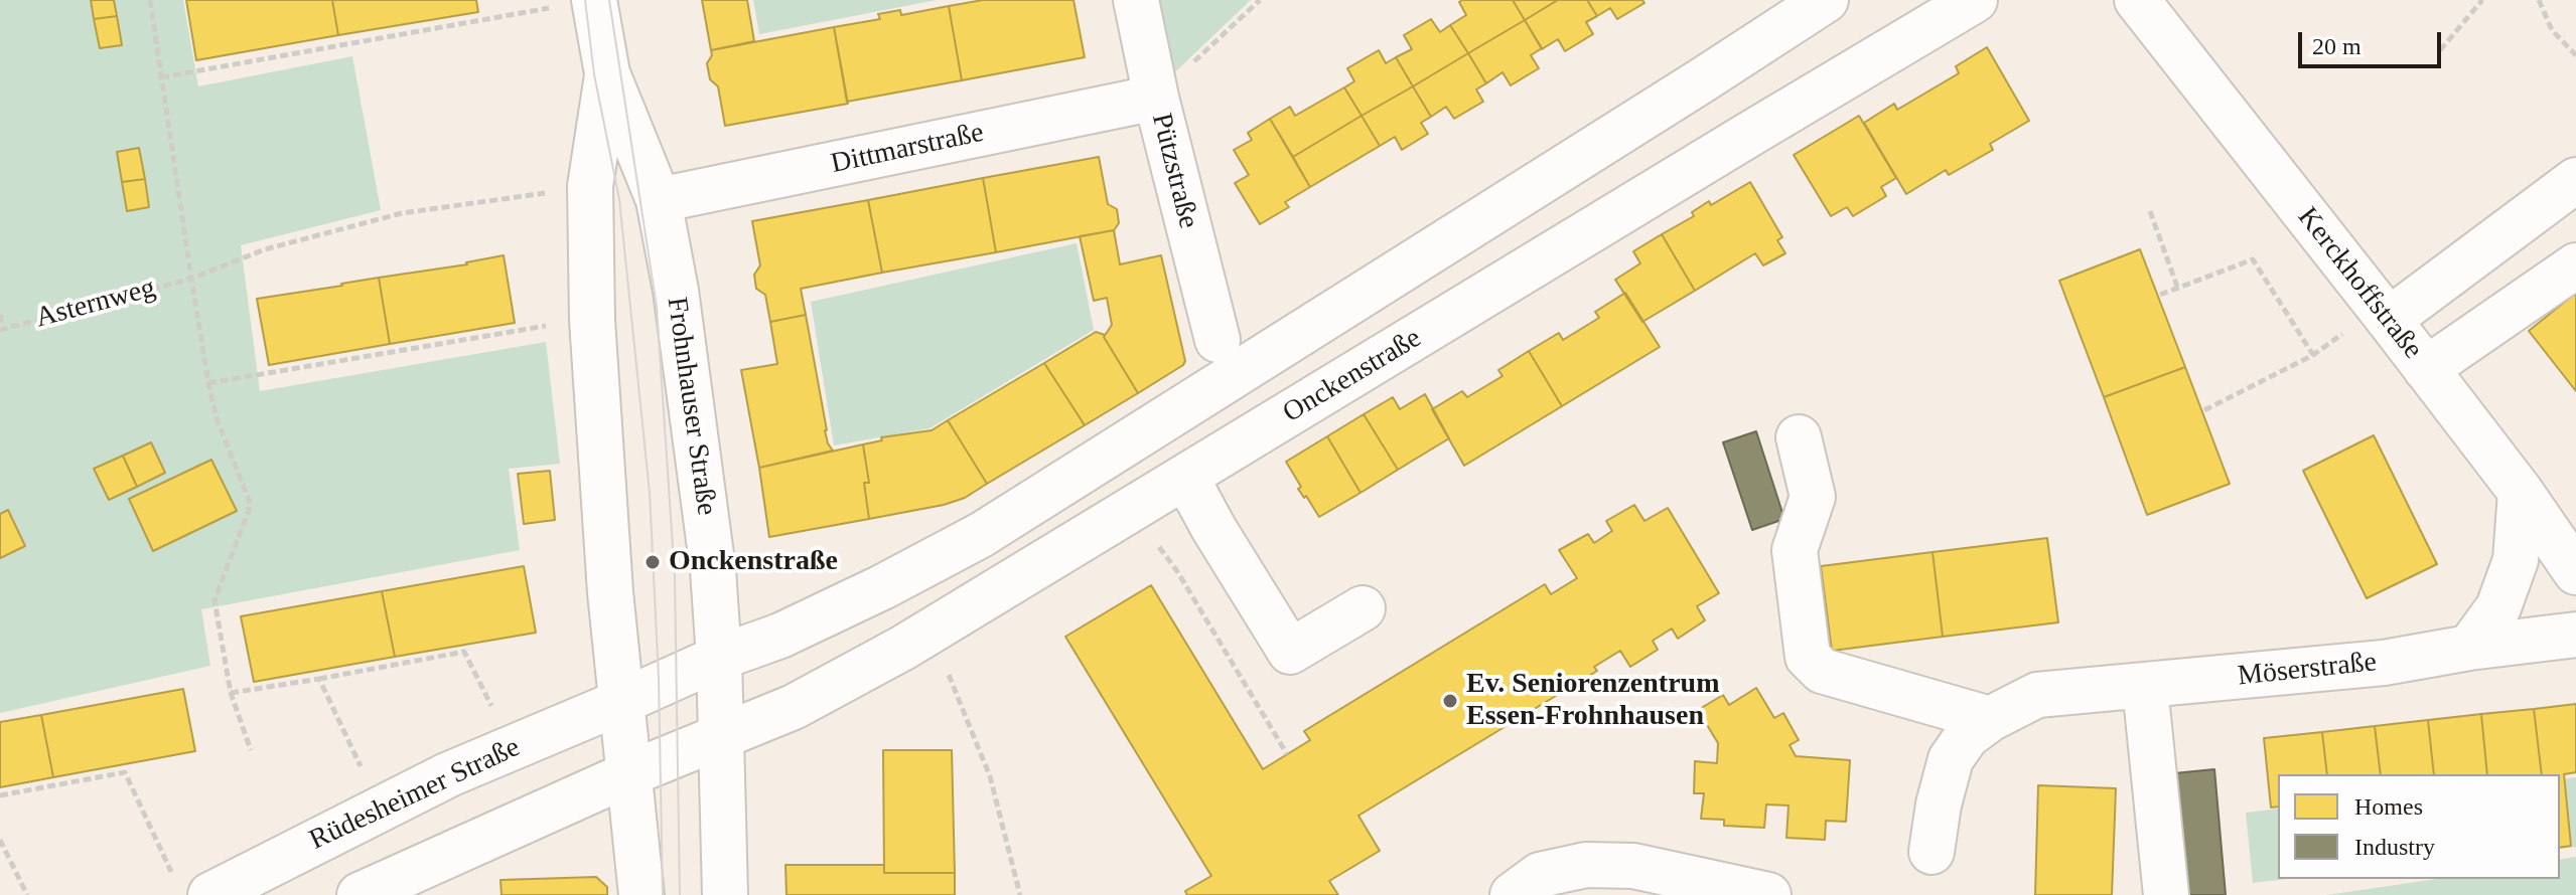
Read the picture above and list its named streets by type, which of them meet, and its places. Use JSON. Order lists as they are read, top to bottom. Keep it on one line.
{"streets":{"main road":["Dittmarstraße","Pützstraße","Kerckhoffstraße","Onckenstraße","Frohnhauser Straße","Möserstraße","Rüdesheimer Straße"],"path":["Asternweg"]},"crossings":[["Dittmarstraße","Pützstraße"],["Dittmarstraße","Frohnhauser Straße"],["Asternweg","Frohnhauser Straße"],["Onckenstraße","Frohnhauser Straße"],["Frohnhauser Straße","Rüdesheimer Straße"]],"places":["Onckenstraße","Ev. Seniorenzentrum Essen-Frohnhausen"],"legend":["Homes","Industry"],"scale_bar":"20 m"}
